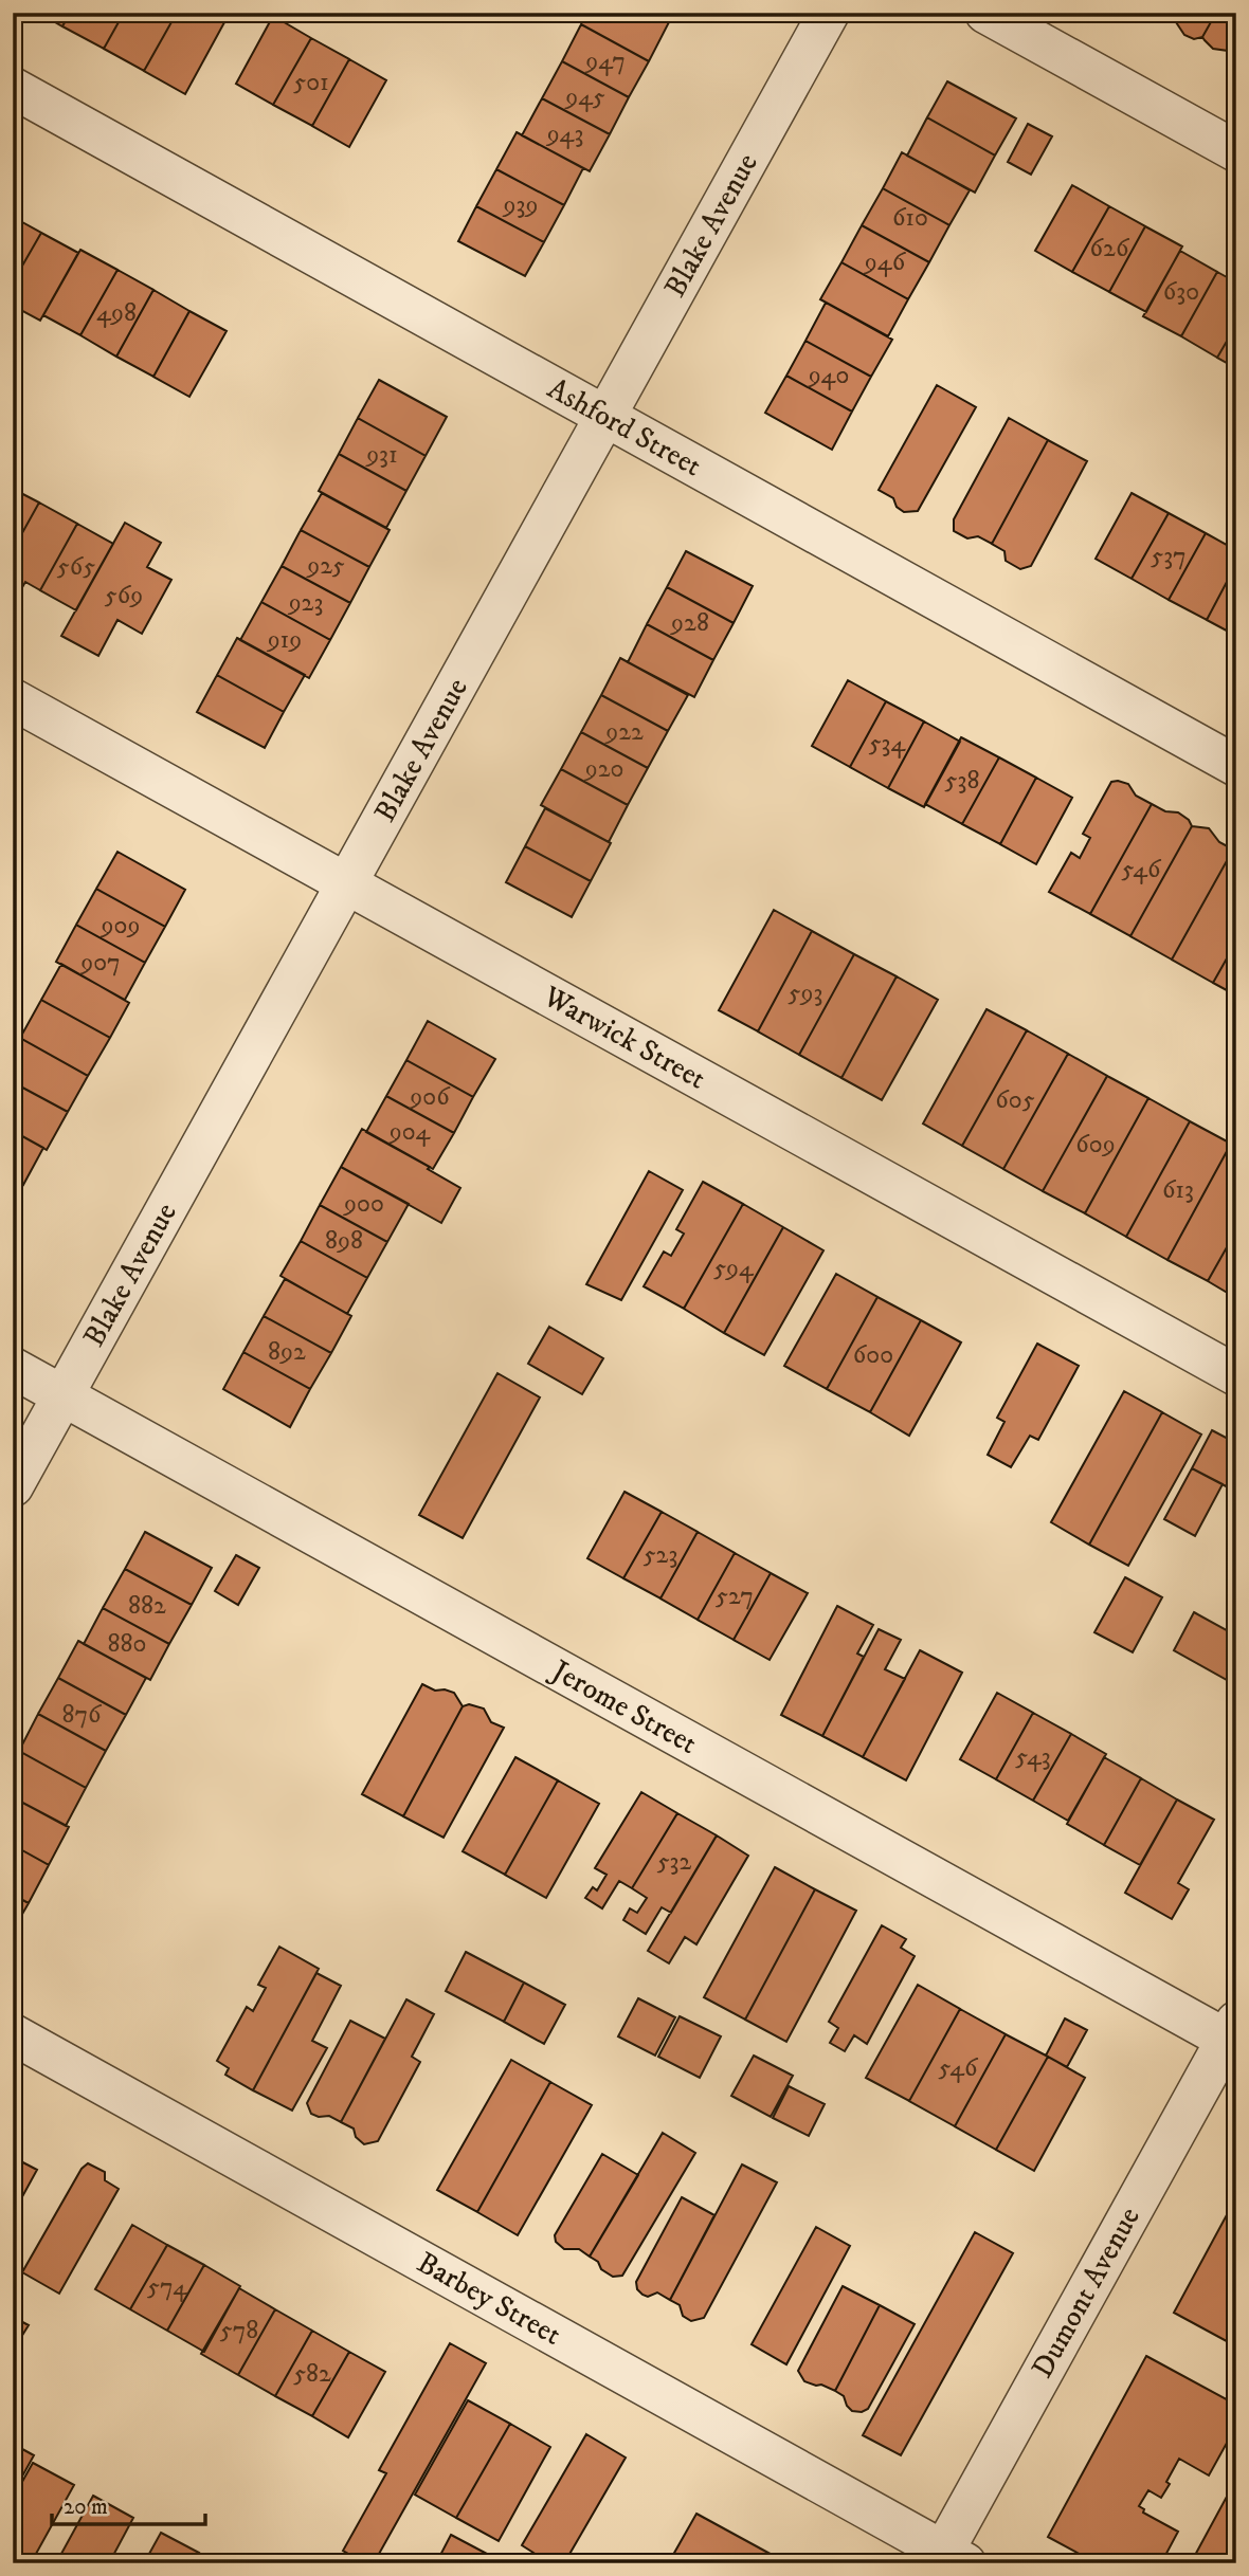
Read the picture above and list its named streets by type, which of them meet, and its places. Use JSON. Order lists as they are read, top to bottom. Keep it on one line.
{"streets":{"street":["Blake Avenue","Ashford Street","Warwick Street","Jerome Street","Dumont Avenue","Barbey Street"]},"crossings":[["Blake Avenue","Ashford Street"],["Blake Avenue","Warwick Street"],["Blake Avenue","Jerome Street"],["Jerome Street","Dumont Avenue"],["Dumont Avenue","Barbey Street"]],"house_numbers":["947","501","945","943","939","610","626","946","630","498","940","931","537","925","565","569","923","928","919","922","534","920","538","546","909","907","593","906","605","904","609","613","900","898","594","892","600","523","527","882","880","876","543","532","546","574","578","582"],"scale_bar":"20 m"}
